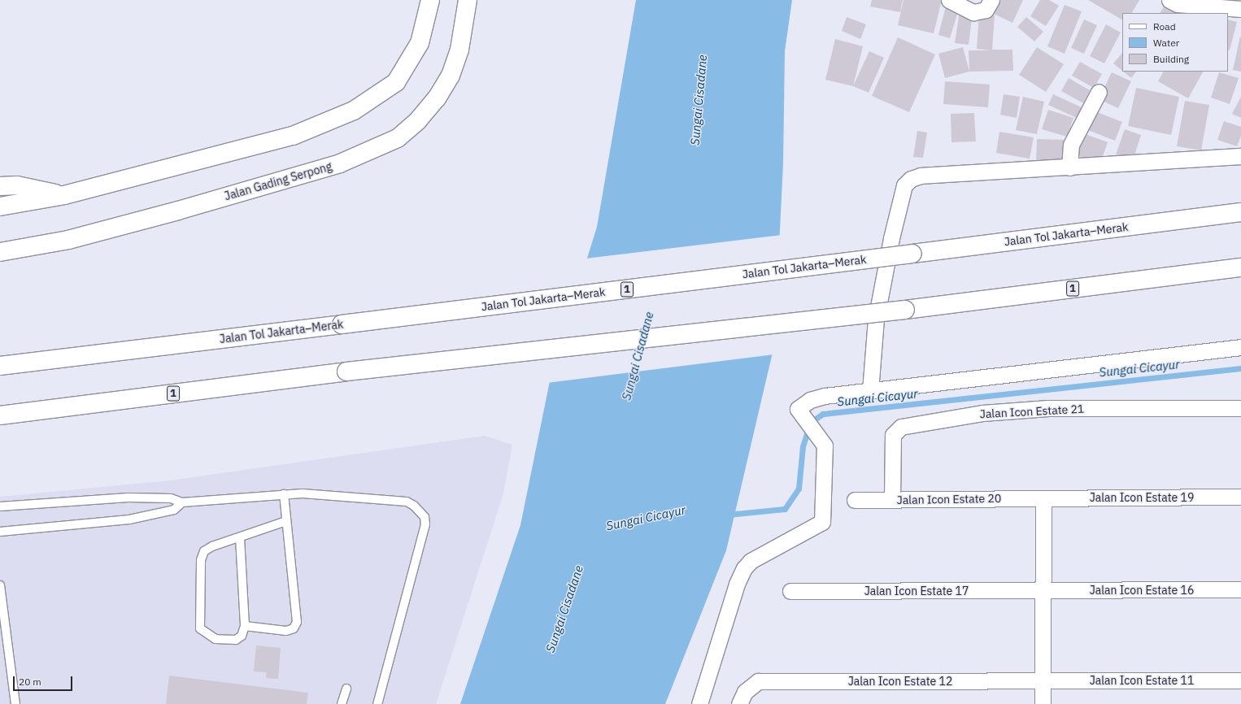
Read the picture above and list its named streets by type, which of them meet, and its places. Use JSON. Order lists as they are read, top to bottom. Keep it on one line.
{"streets":{"main road":["Jalan Gading Serpong","Jalan Tol Jakarta–Merak","1"],"street":["Jalan Icon Estate 21","Jalan Icon Estate 19","Jalan Icon Estate 20","Jalan Icon Estate 16","Jalan Icon Estate 17","Jalan Icon Estate 11","Jalan Icon Estate 12"]},"crossings":[["Jalan Icon Estate 21","Jalan Icon Estate 20"],["Jalan Icon Estate 19","Jalan Icon Estate 20"],["Jalan Icon Estate 16","Jalan Icon Estate 17"],["Jalan Icon Estate 11","Jalan Icon Estate 12"]],"water":["Sungai Cisadane","Sungai Cicayur"],"legend":["Road","Water","Building"],"scale_bar":"20 m"}
